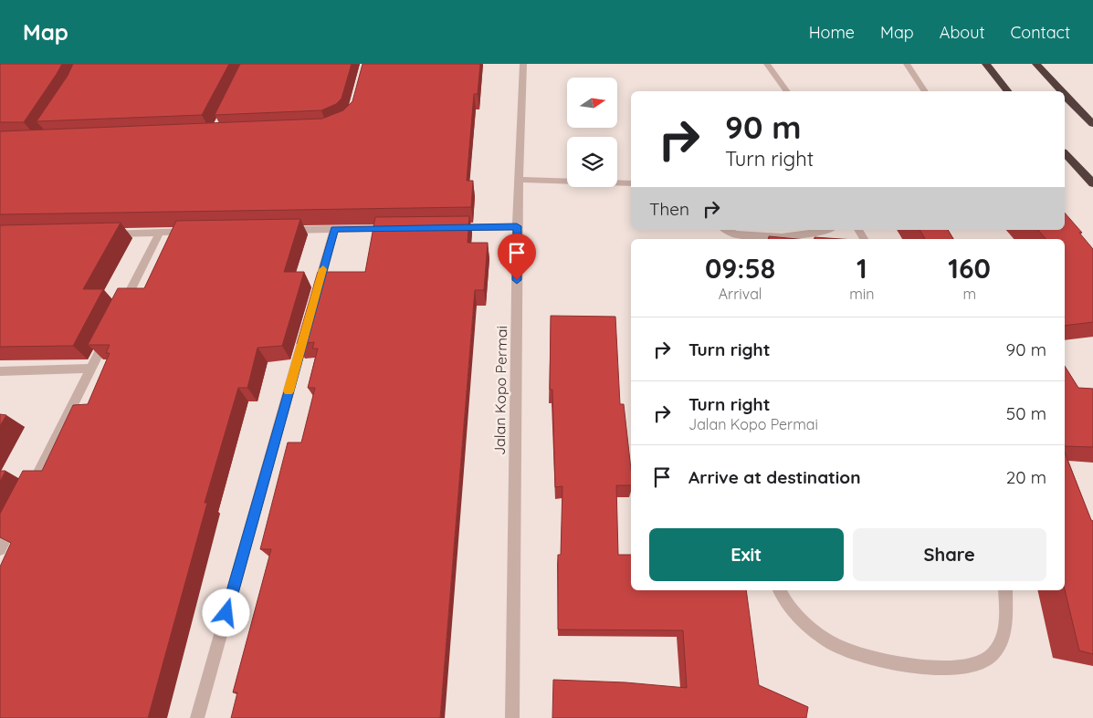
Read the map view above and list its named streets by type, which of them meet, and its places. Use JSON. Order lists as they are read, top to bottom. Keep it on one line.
{"streets":{"street":["Jalan Kopo Permai"]},"north":"right","page":{"header":"Map","nav":["Home","Map","About","Contact"],"turn":["90 m","Turn right"],"then":"Then","eta":["09:58","Arrival","1","min","160","m"],"list":[{"name":"Turn right","value":"90 m"},{"name":"Turn right","note":"Jalan Kopo Permai","value":"50 m"},{"name":"Arrive at destination","value":"20 m"}],"buttons":["Exit","Share"]}}
